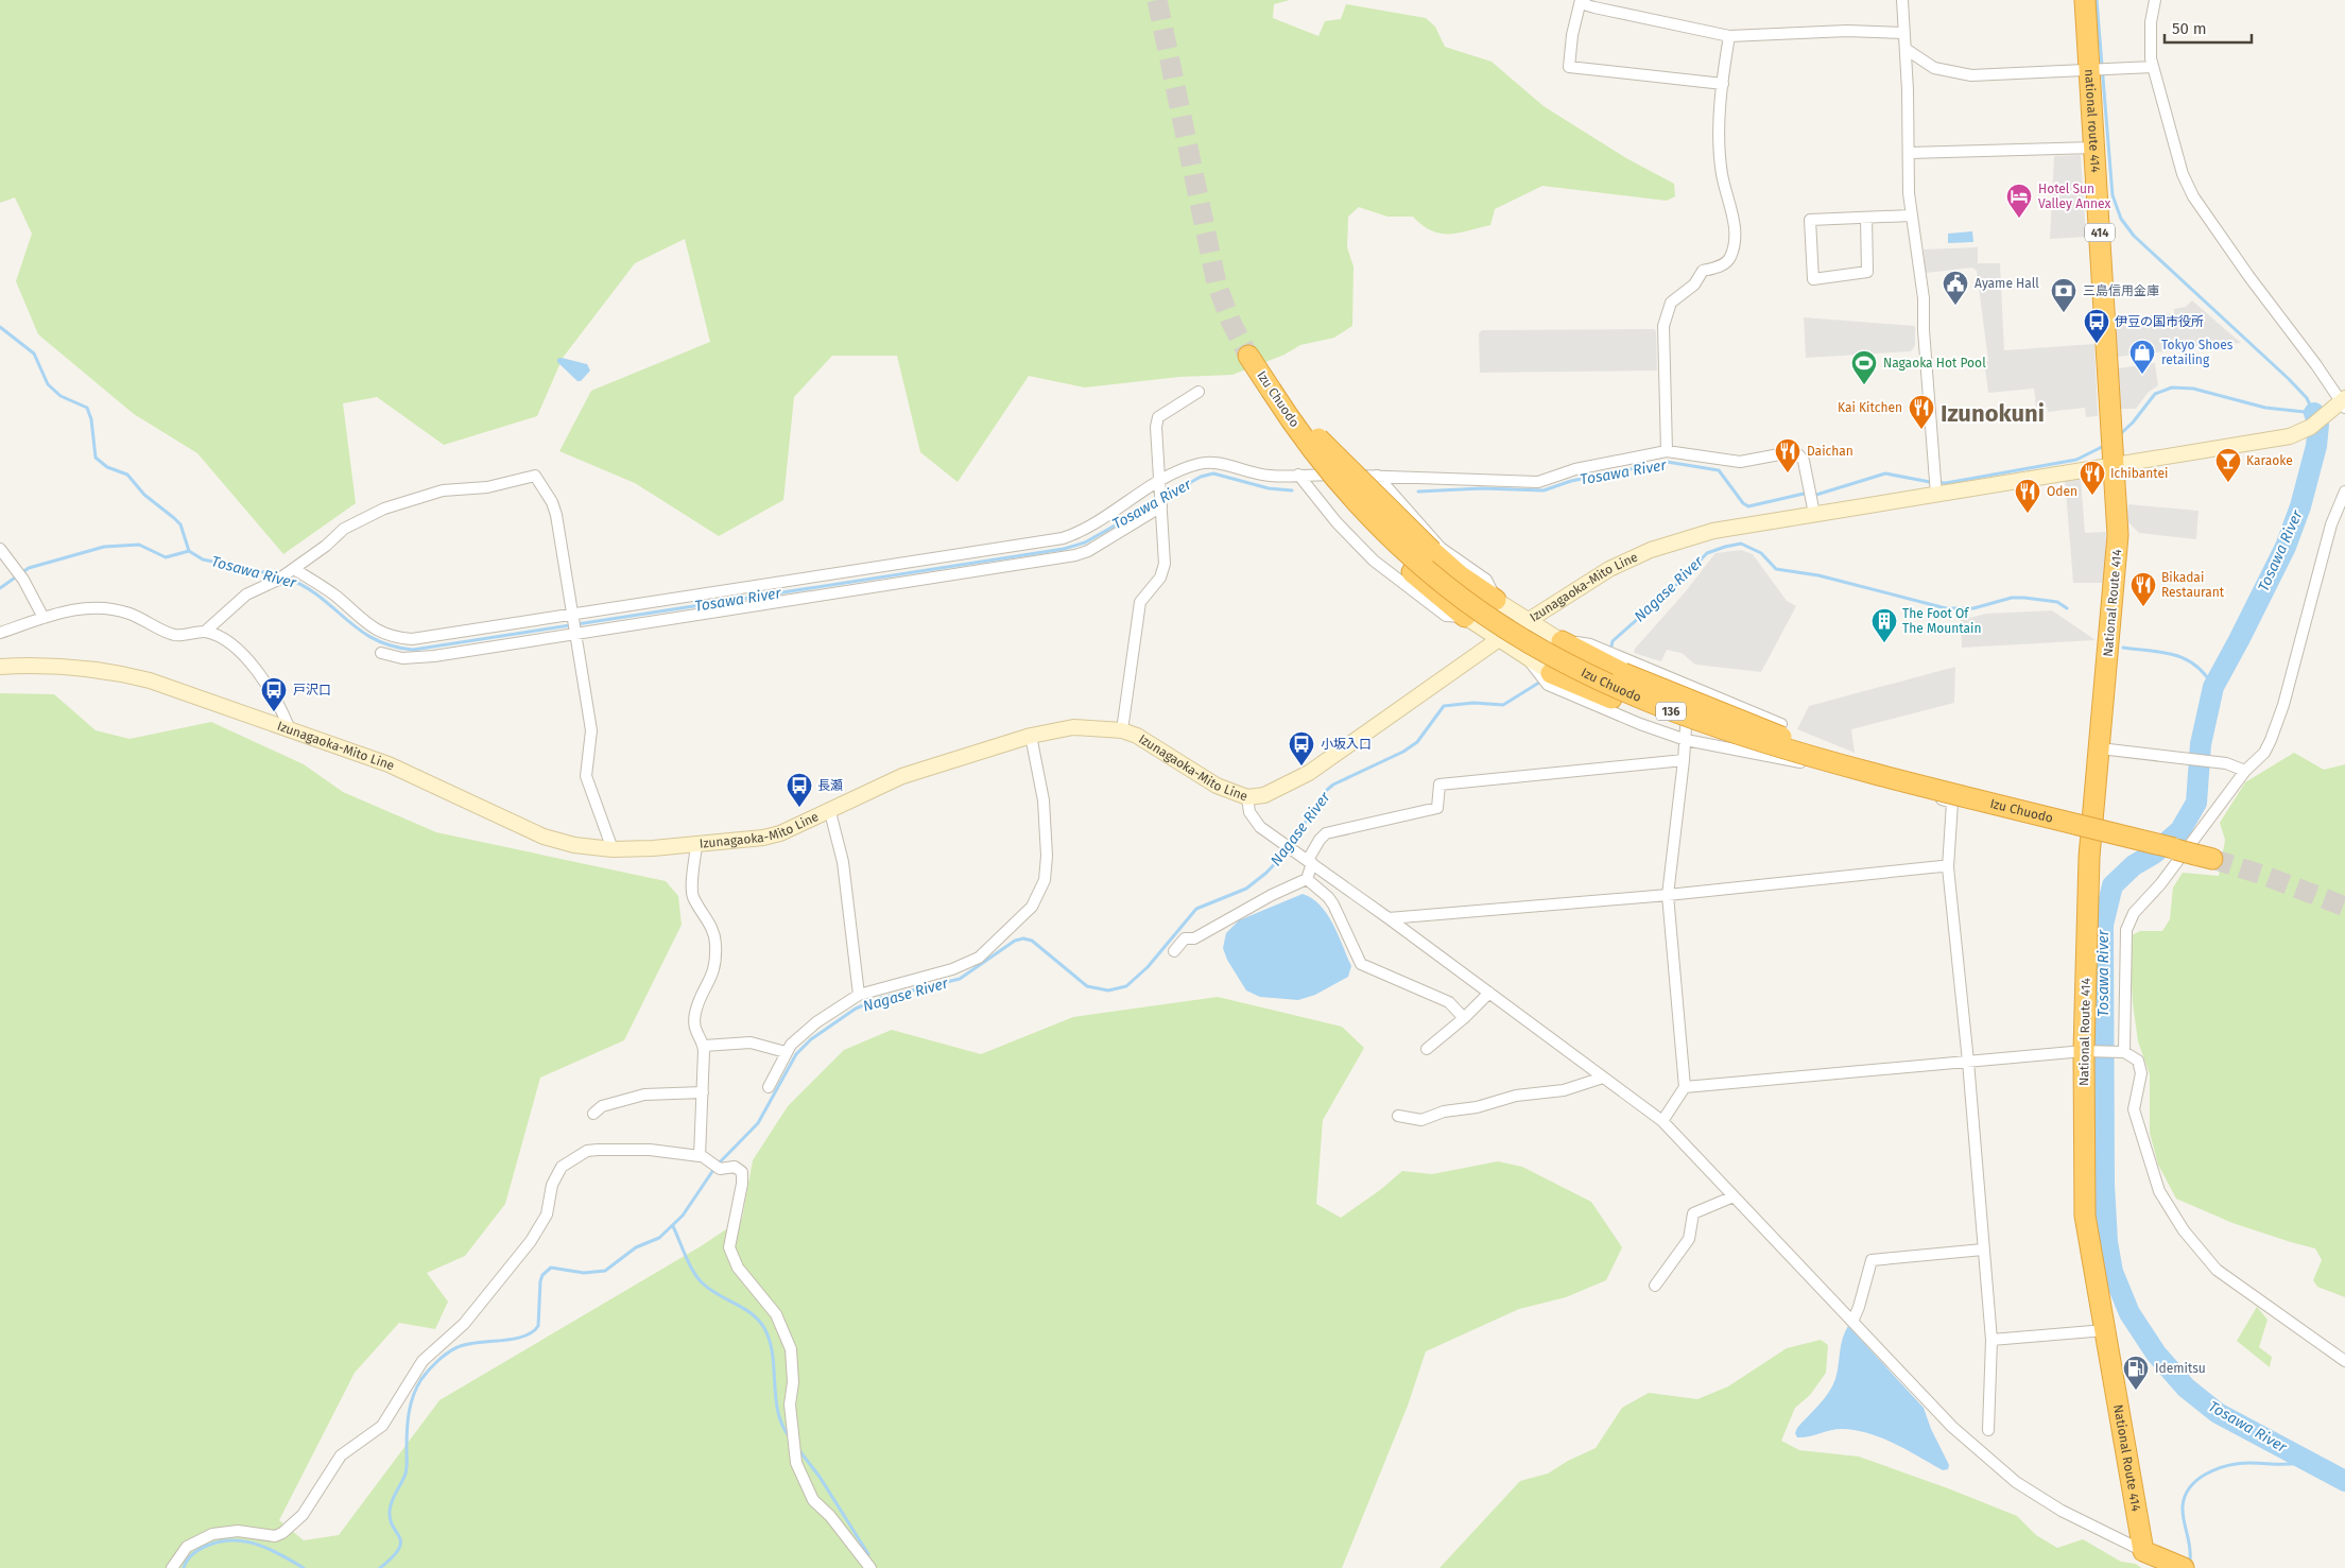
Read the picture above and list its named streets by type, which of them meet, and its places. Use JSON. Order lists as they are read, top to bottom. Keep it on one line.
{"streets":{"highway":["national route 414","414","Izu Chuodo","National Route 414","136"],"main road":["Izunagaoka-Mito Line"]},"crossings":[["national route 414","Izunagaoka-Mito Line"],["national route 414","National Route 414"],["Izunagaoka-Mito Line","National Route 414"]],"districts":["Izunokuni"],"water":["Tosawa River","Nagase River"],"places":{"hotel":["Hotel Sun Valley Annex"],"public building":["Ayame Hall"],"bank":["三島信用金庫"],"bus stop":["伊豆の国市役所","戸沢口","小坂入口","長瀬"],"shop":["Tokyo Shoes retailing"],"sports":["Nagaoka Hot Pool"],"restaurant":["Kai Kitchen","Daichan","Ichibantei","Oden","Bikadai Restaurant"],"bar":["Karaoke"],"building":["The Foot Of The Mountain"],"fuel station":["Idemitsu"]},"scale_bar":"50 m"}
